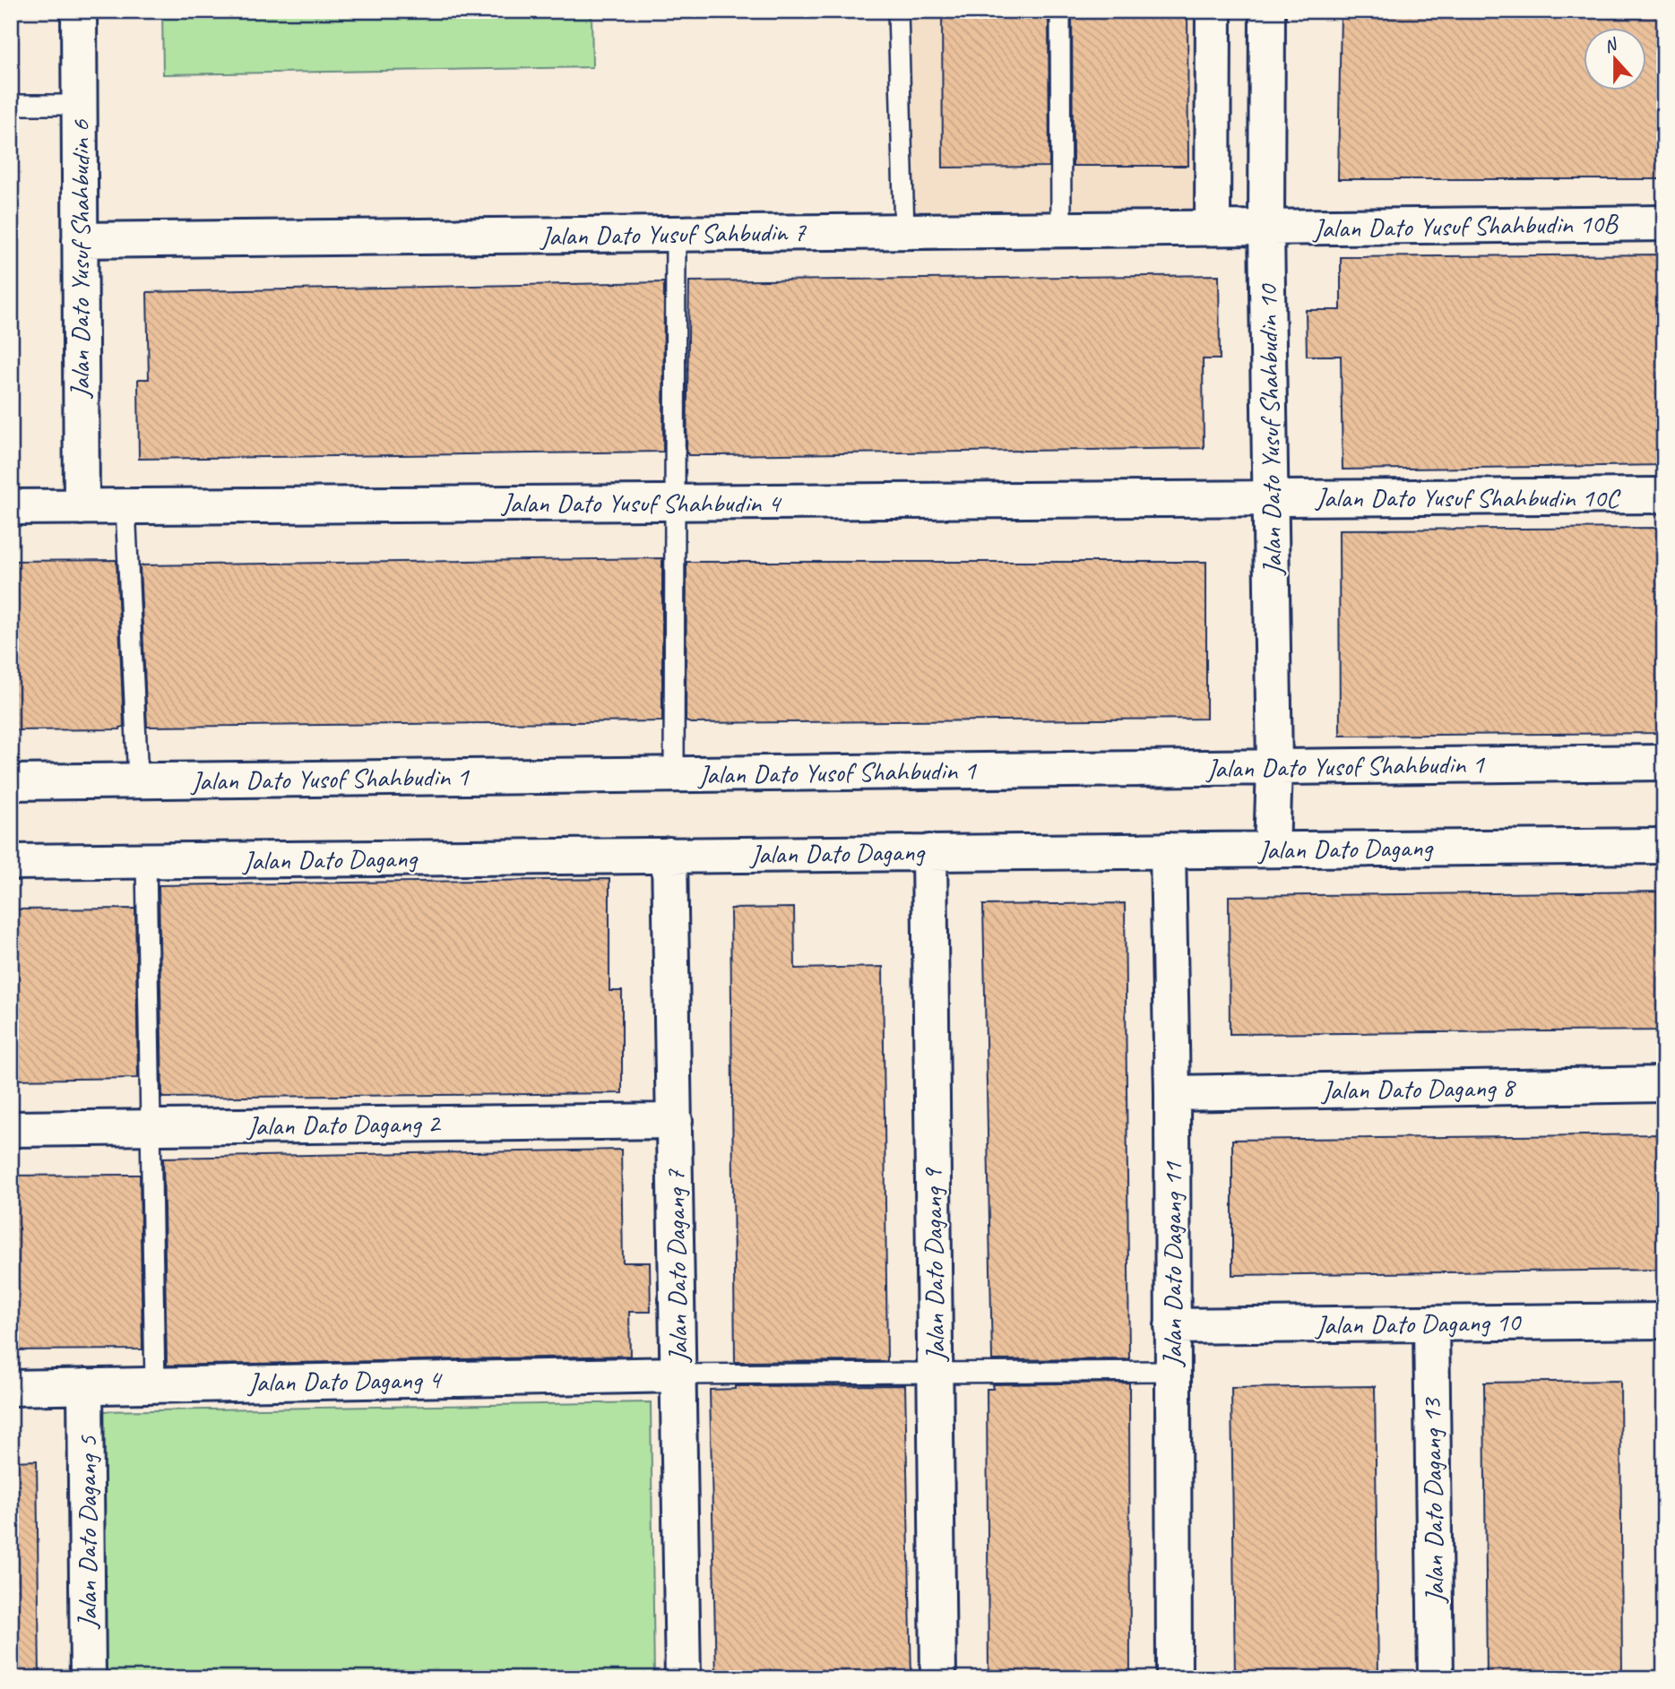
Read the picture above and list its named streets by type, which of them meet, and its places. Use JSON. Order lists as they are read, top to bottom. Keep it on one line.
{"streets":{"street":["Jalan Dato Yusuf Shahbudin 10B","Jalan Dato Yusuf Sahbudin 7","Jalan Dato Yusuf Shahbudin 6","Jalan Dato Yusuf Shahbudin 10","Jalan Dato Yusuf Shahbudin 10C","Jalan Dato Yusuf Shahbudin 4","Jalan Dato Yusof Shahbudin 1","Jalan Dato Dagang","Jalan Dato Dagang 8","Jalan Dato Dagang 2","Jalan Dato Dagang 11","Jalan Dato Dagang 9","Jalan Dato Dagang 7","Jalan Dato Dagang 10","Jalan Dato Dagang 4","Jalan Dato Dagang 13","Jalan Dato Dagang 5"]},"crossings":[["Jalan Dato Yusuf Shahbudin 10B","Jalan Dato Yusuf Sahbudin 7"],["Jalan Dato Yusuf Shahbudin 10B","Jalan Dato Yusuf Shahbudin 10"],["Jalan Dato Yusuf Sahbudin 7","Jalan Dato Yusuf Shahbudin 6"],["Jalan Dato Yusuf Sahbudin 7","Jalan Dato Yusuf Shahbudin 10"],["Jalan Dato Yusuf Shahbudin 6","Jalan Dato Yusuf Shahbudin 4"],["Jalan Dato Yusuf Shahbudin 10","Jalan Dato Yusuf Shahbudin 10C"],["Jalan Dato Yusuf Shahbudin 10","Jalan Dato Yusuf Shahbudin 4"],["Jalan Dato Yusuf Shahbudin 10","Jalan Dato Yusof Shahbudin 1"],["Jalan Dato Yusuf Shahbudin 10","Jalan Dato Dagang"],["Jalan Dato Yusuf Shahbudin 10C","Jalan Dato Yusuf Shahbudin 4"],["Jalan Dato Dagang","Jalan Dato Dagang 11"],["Jalan Dato Dagang","Jalan Dato Dagang 9"],["Jalan Dato Dagang","Jalan Dato Dagang 7"],["Jalan Dato Dagang 8","Jalan Dato Dagang 11"],["Jalan Dato Dagang 2","Jalan Dato Dagang 7"],["Jalan Dato Dagang 11","Jalan Dato Dagang 10"],["Jalan Dato Dagang 7","Jalan Dato Dagang 4"],["Jalan Dato Dagang 10","Jalan Dato Dagang 13"],["Jalan Dato Dagang 4","Jalan Dato Dagang 5"]],"north":"top"}
